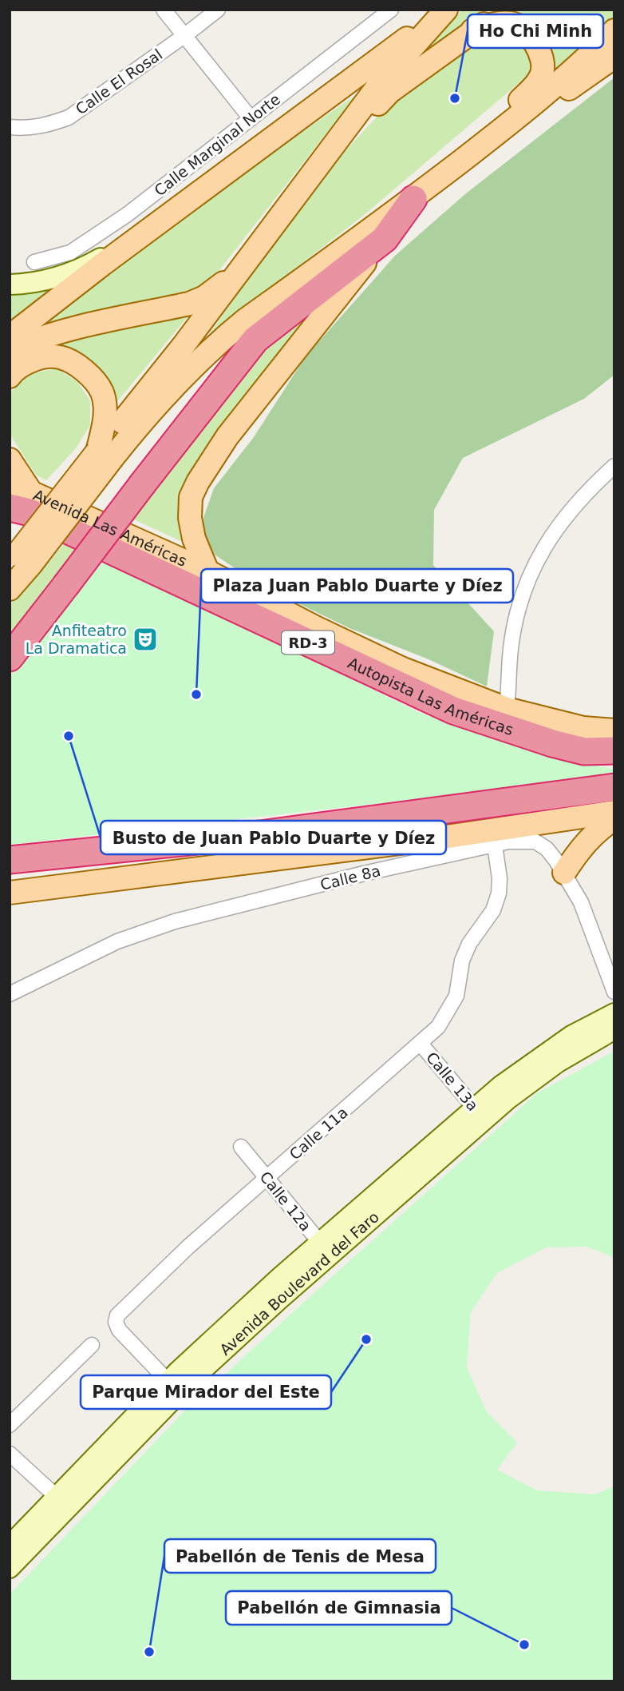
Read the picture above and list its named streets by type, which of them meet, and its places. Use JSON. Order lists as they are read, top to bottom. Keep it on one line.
{"streets":{"highway":["RD-3","Autopista Las Américas"],"main road":["Avenida Las Américas"],"street":["Calle El Rosal","Calle Marginal Norte","Calle 8a","Calle 13a","Calle 11a","Calle 12a","Avenida Boulevard del Faro"]},"crossings":[["Avenida Las Américas","Autopista Las Américas"],["Calle 8a","Calle 11a"],["Calle 13a","Calle 11a"],["Calle 13a","Avenida Boulevard del Faro"],["Calle 11a","Calle 12a"],["Calle 11a","Avenida Boulevard del Faro"],["Calle 12a","Avenida Boulevard del Faro"]],"places":{"other":["Ho Chi Minh","Plaza Juan Pablo Duarte y Díez","Busto de Juan Pablo Duarte y Díez","Parque Mirador del Este","Pabellón de Gimnasia","Pabellón de Tenis de Mesa"],"theatre":["Anfiteatro La Dramatica"]}}
